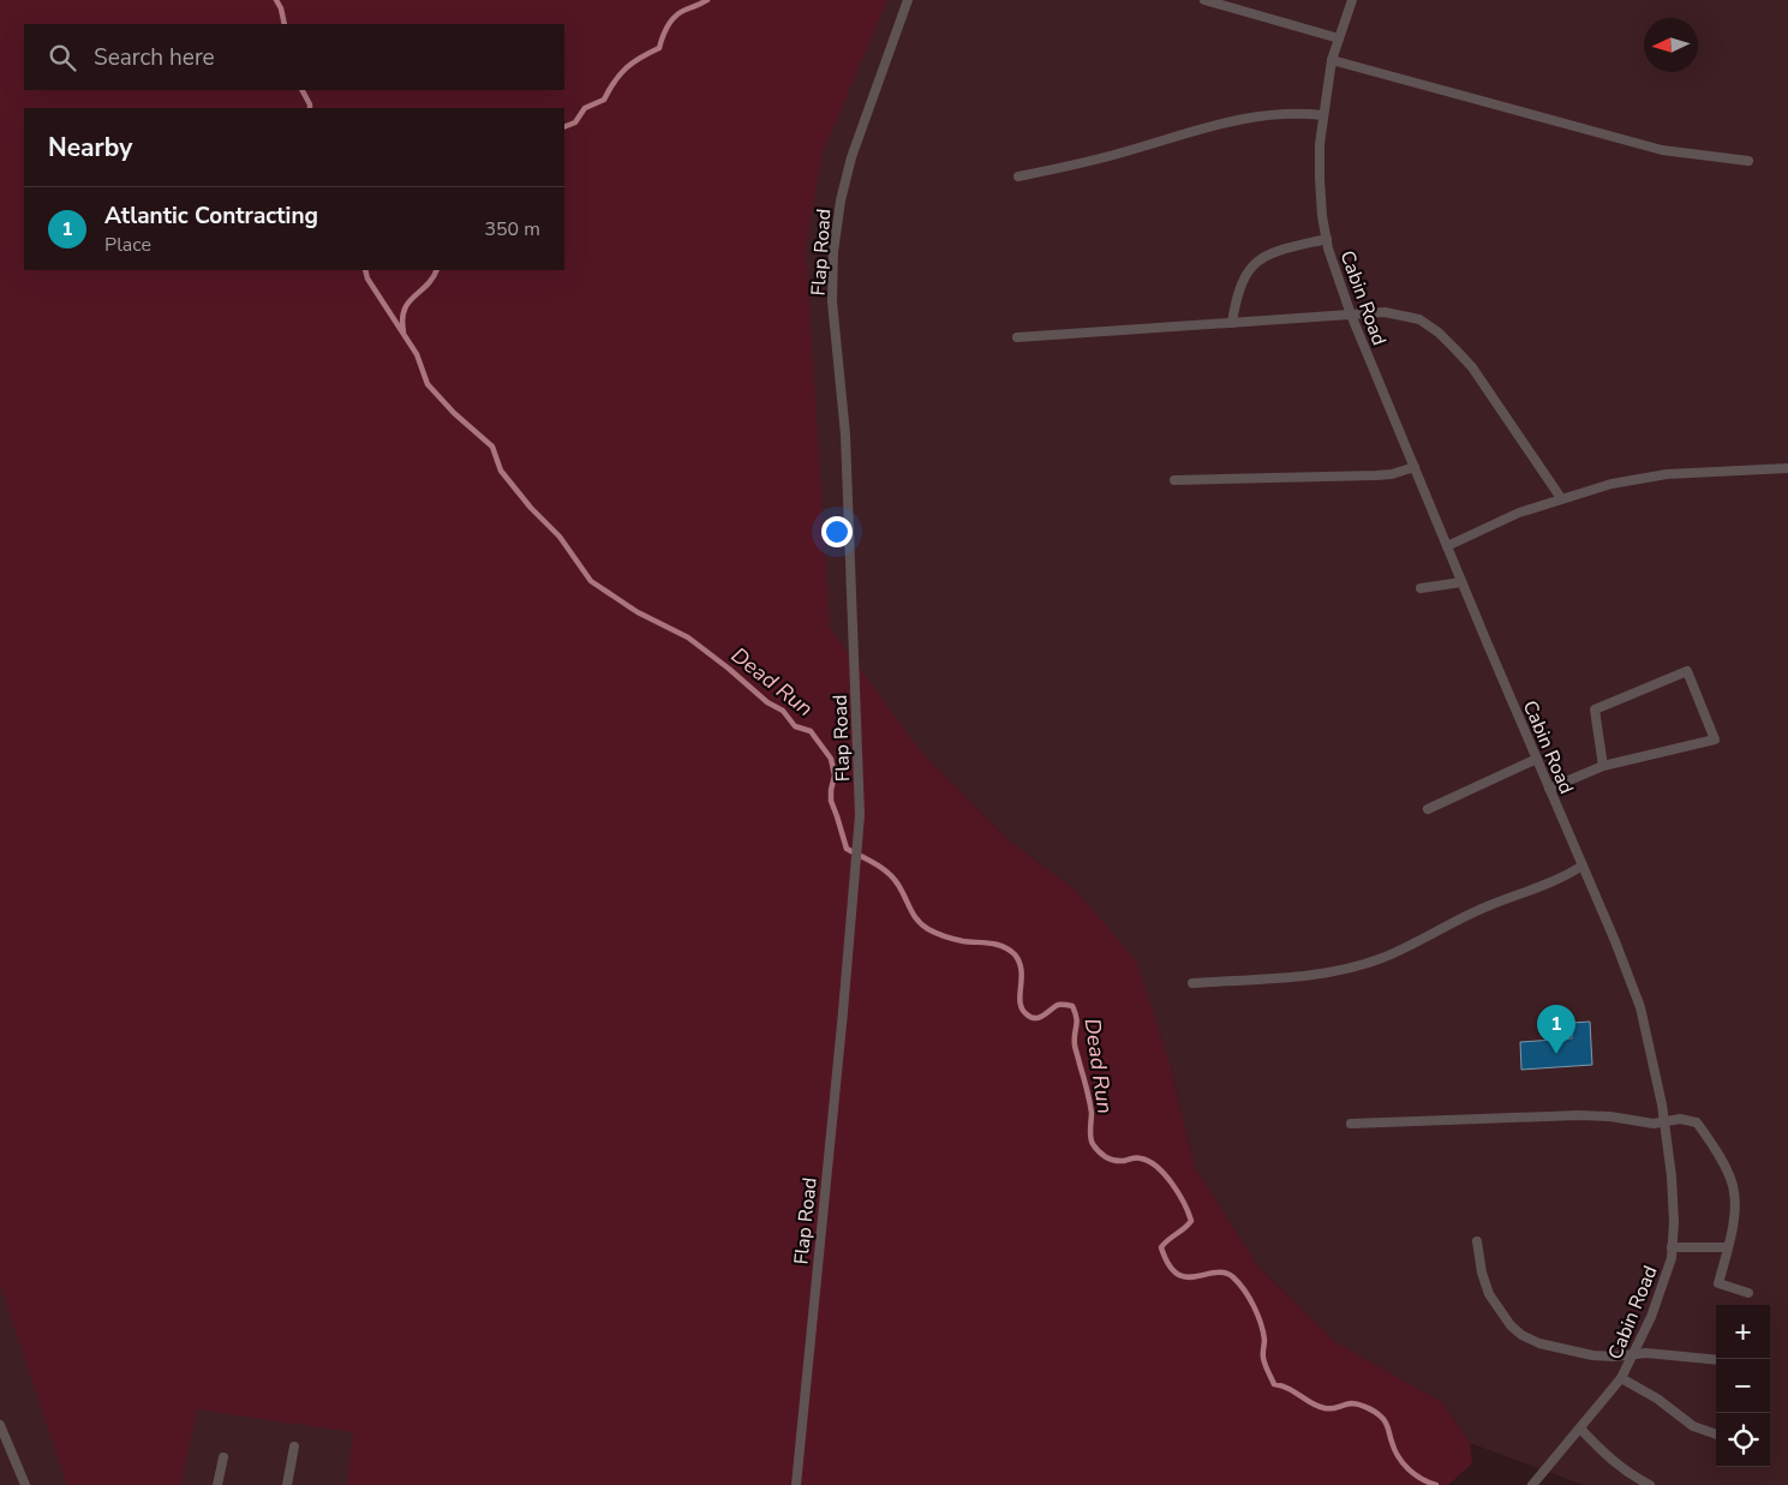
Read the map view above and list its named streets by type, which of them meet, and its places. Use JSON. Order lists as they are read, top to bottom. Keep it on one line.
{"streets":{"lane":["Flap Road","Cabin Road"]},"water":["Dead Run"],"north":"left","page":{"search":"Search here","heading":"Nearby","list":[{"mark":"1","name":"Atlantic Contracting","note":"Place","value":"350 m"}],"pins":"1","map_buttons":["+","−"]}}
